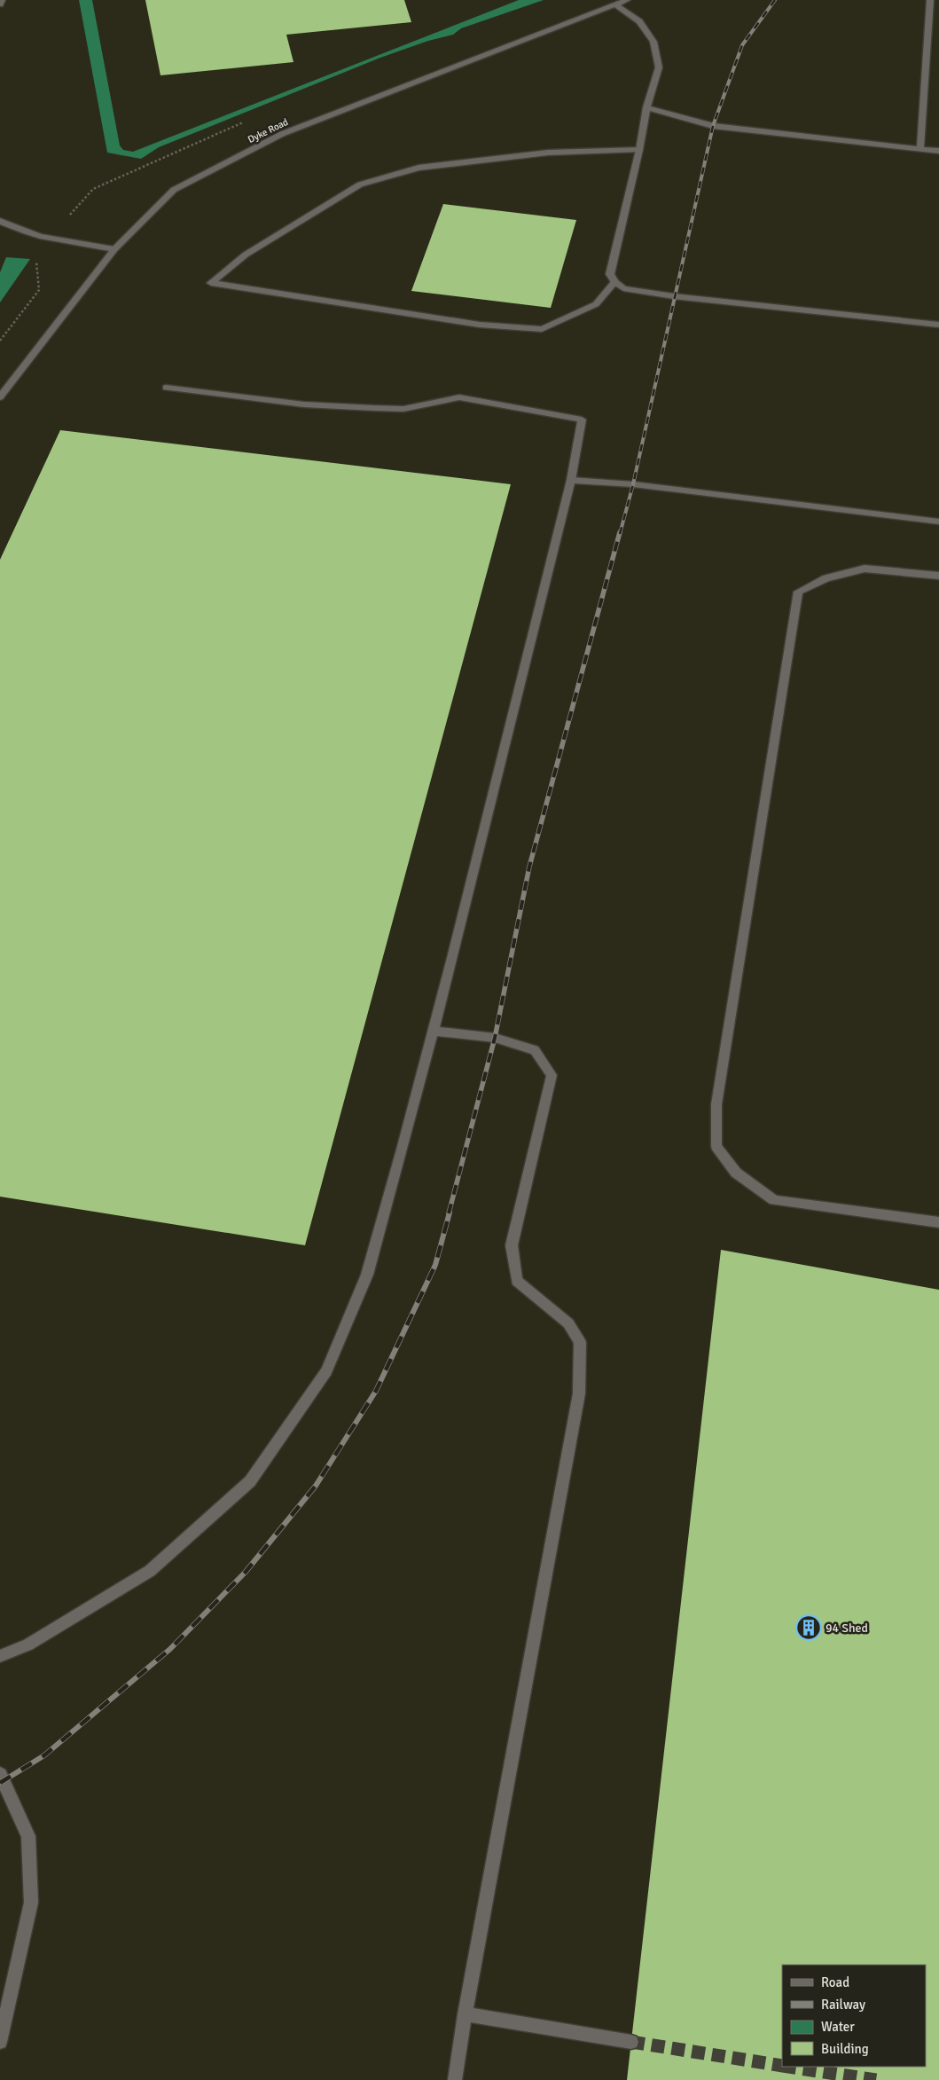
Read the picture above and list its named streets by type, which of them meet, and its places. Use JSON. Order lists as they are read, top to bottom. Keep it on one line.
{"streets":{"street":["Dyke Road"]},"places":{"building":["94 Shed"]},"legend":["Road","Railway","Water","Building"]}
